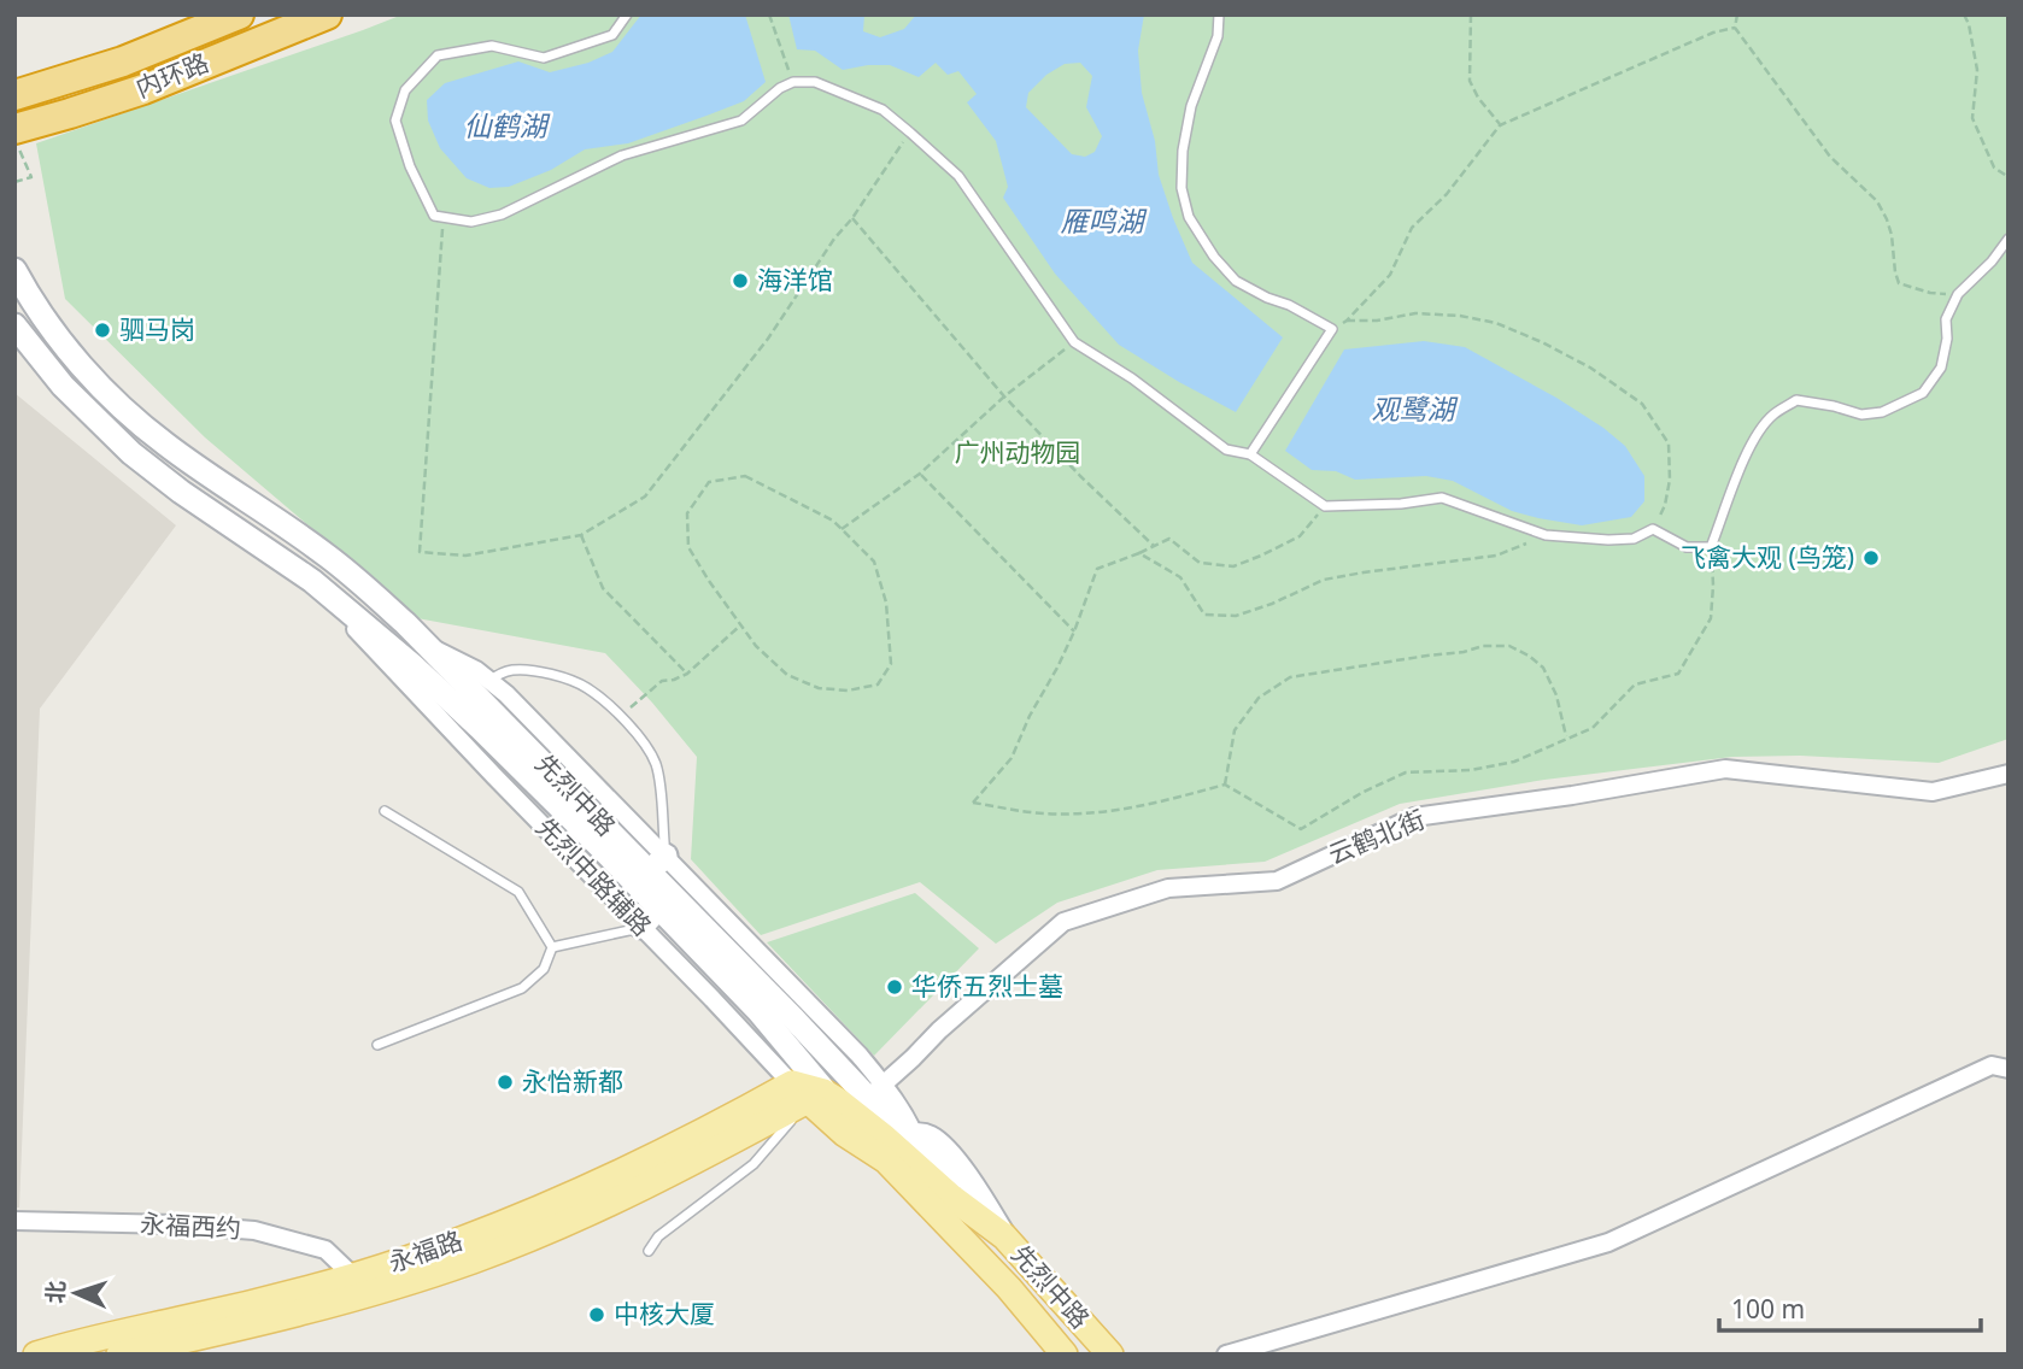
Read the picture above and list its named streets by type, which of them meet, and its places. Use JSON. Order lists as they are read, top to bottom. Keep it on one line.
{"streets":{"highway":["内环路"],"main road":["先烈中路","永福路"],"street":["云鹤北街","先烈中路辅路","永福西约"]},"crossings":[["先烈中路","云鹤北街"],["先烈中路","先烈中路辅路"],["先烈中路","永福路"],["先烈中路辅路","永福路"],["永福西约","永福路"]],"water":["仙鹤湖","雁鸣湖","观鹭湖"],"parks":["广州动物园"],"places":["海洋馆","驷马岗","飞禽大观 (鸟笼)","华侨五烈士墓","永怡新都","中核大厦"],"scale_bar":"100 m","north":"left"}
